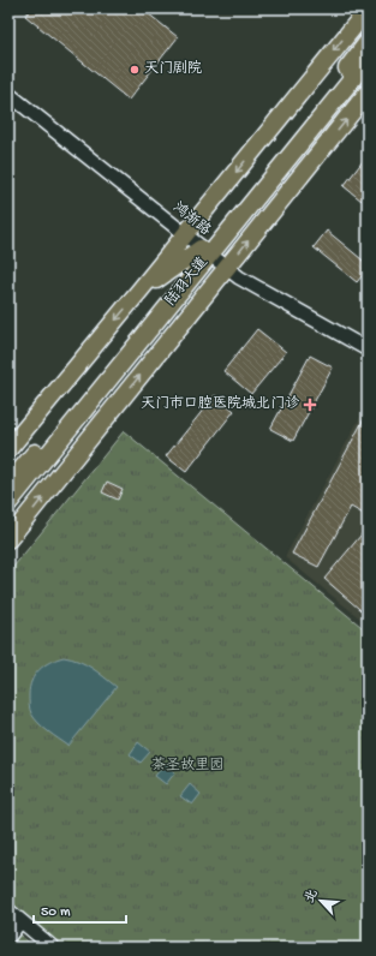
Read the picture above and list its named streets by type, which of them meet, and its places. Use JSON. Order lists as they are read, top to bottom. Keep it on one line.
{"streets":{"main road":["陆羽大道"],"street":["鸿渐路"]},"crossings":[["鸿渐路","陆羽大道"]],"parks":["茶圣故里园"],"places":{"other":["天门剧院"],"health":["天门市口腔医院城北门诊"]},"scale_bar":"50 m","north":"top left"}
